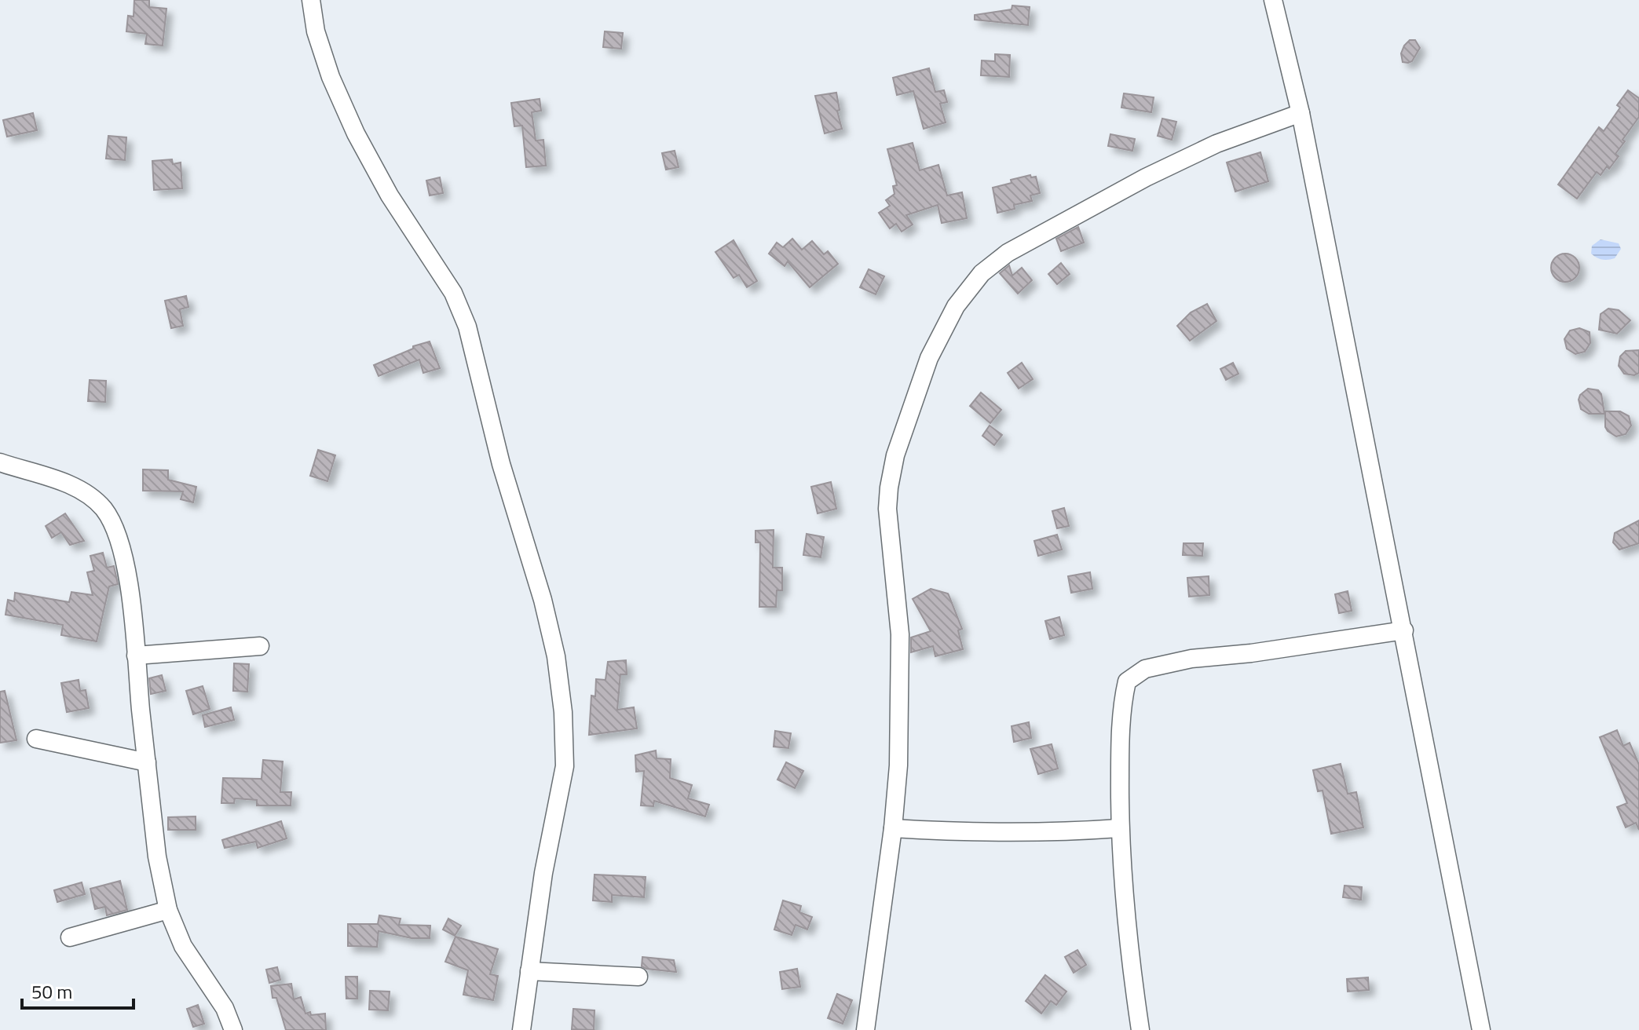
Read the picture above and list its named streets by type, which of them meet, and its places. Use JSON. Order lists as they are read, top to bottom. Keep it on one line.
{"scale_bar":"50 m"}
